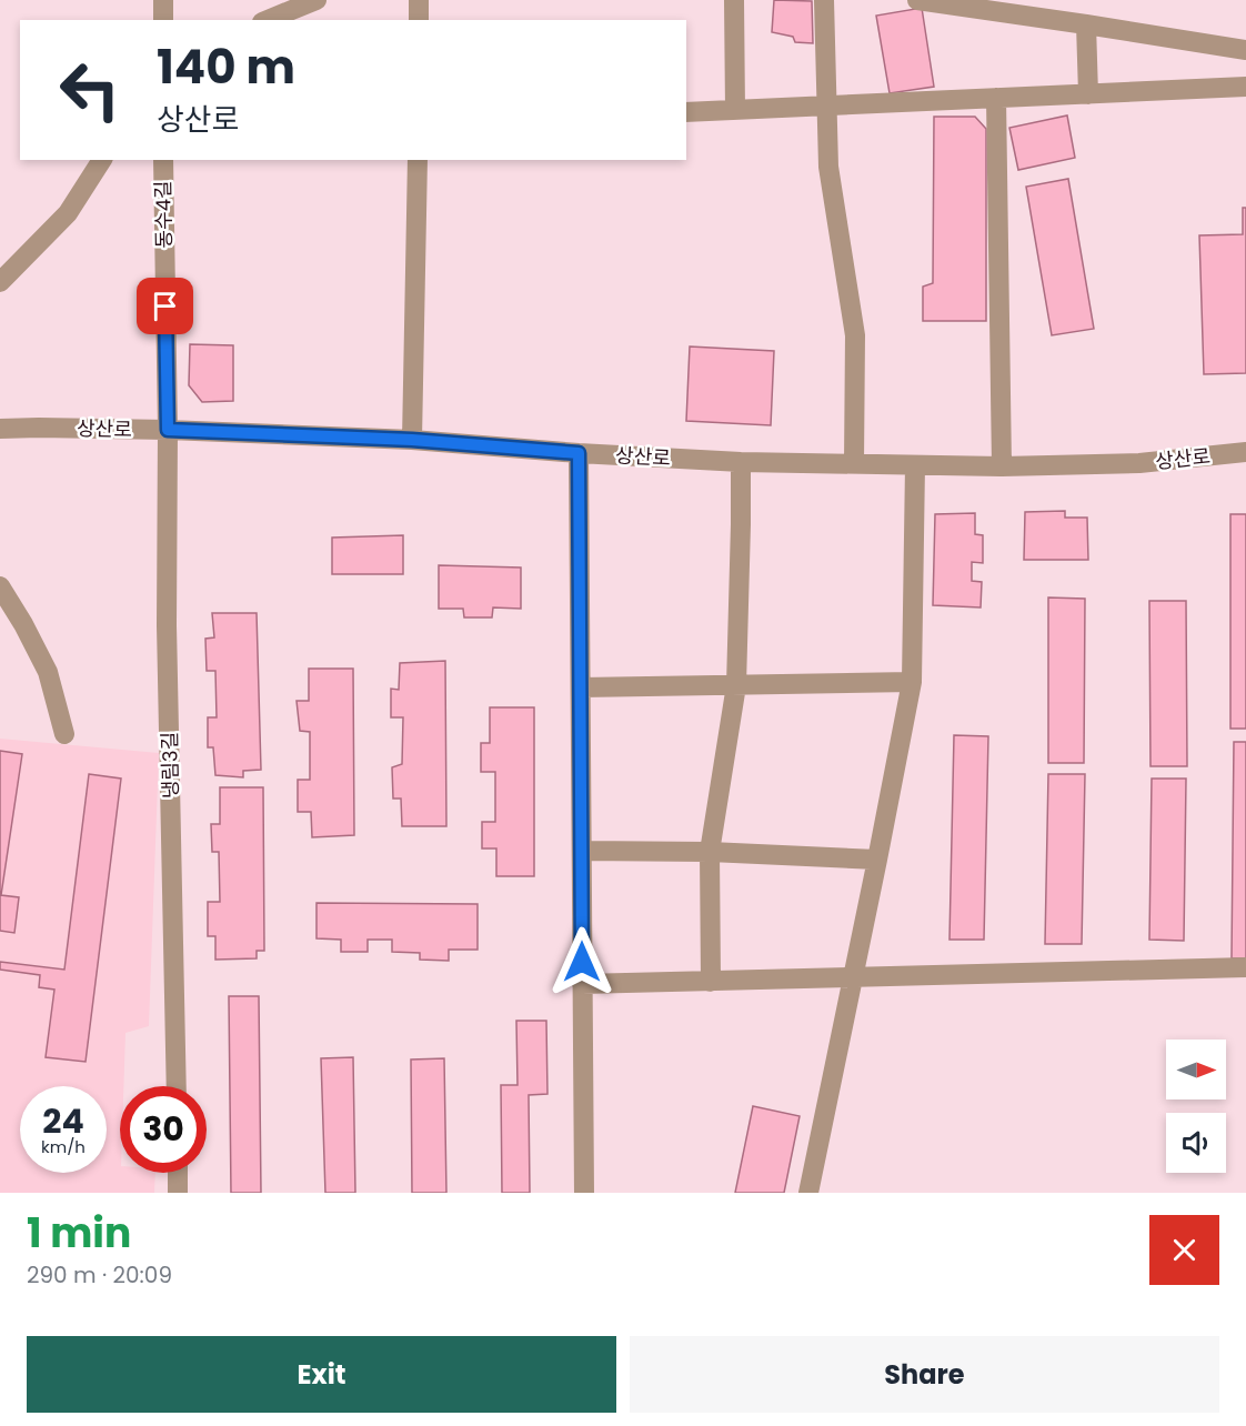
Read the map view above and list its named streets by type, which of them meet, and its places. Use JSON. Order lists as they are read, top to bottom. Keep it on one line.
{"streets":{"street":["동수4길","상산로","냉림3길"]},"crossings":[["동수4길","상산로"],["동수4길","냉림3길"],["상산로","냉림3길"]],"north":"right","page":{"turn":["140 m","상산로"],"speed":"24 km/h","limit":"30","heading":["1 min","290 m · 20:09"],"buttons":["Exit","Share"]}}
